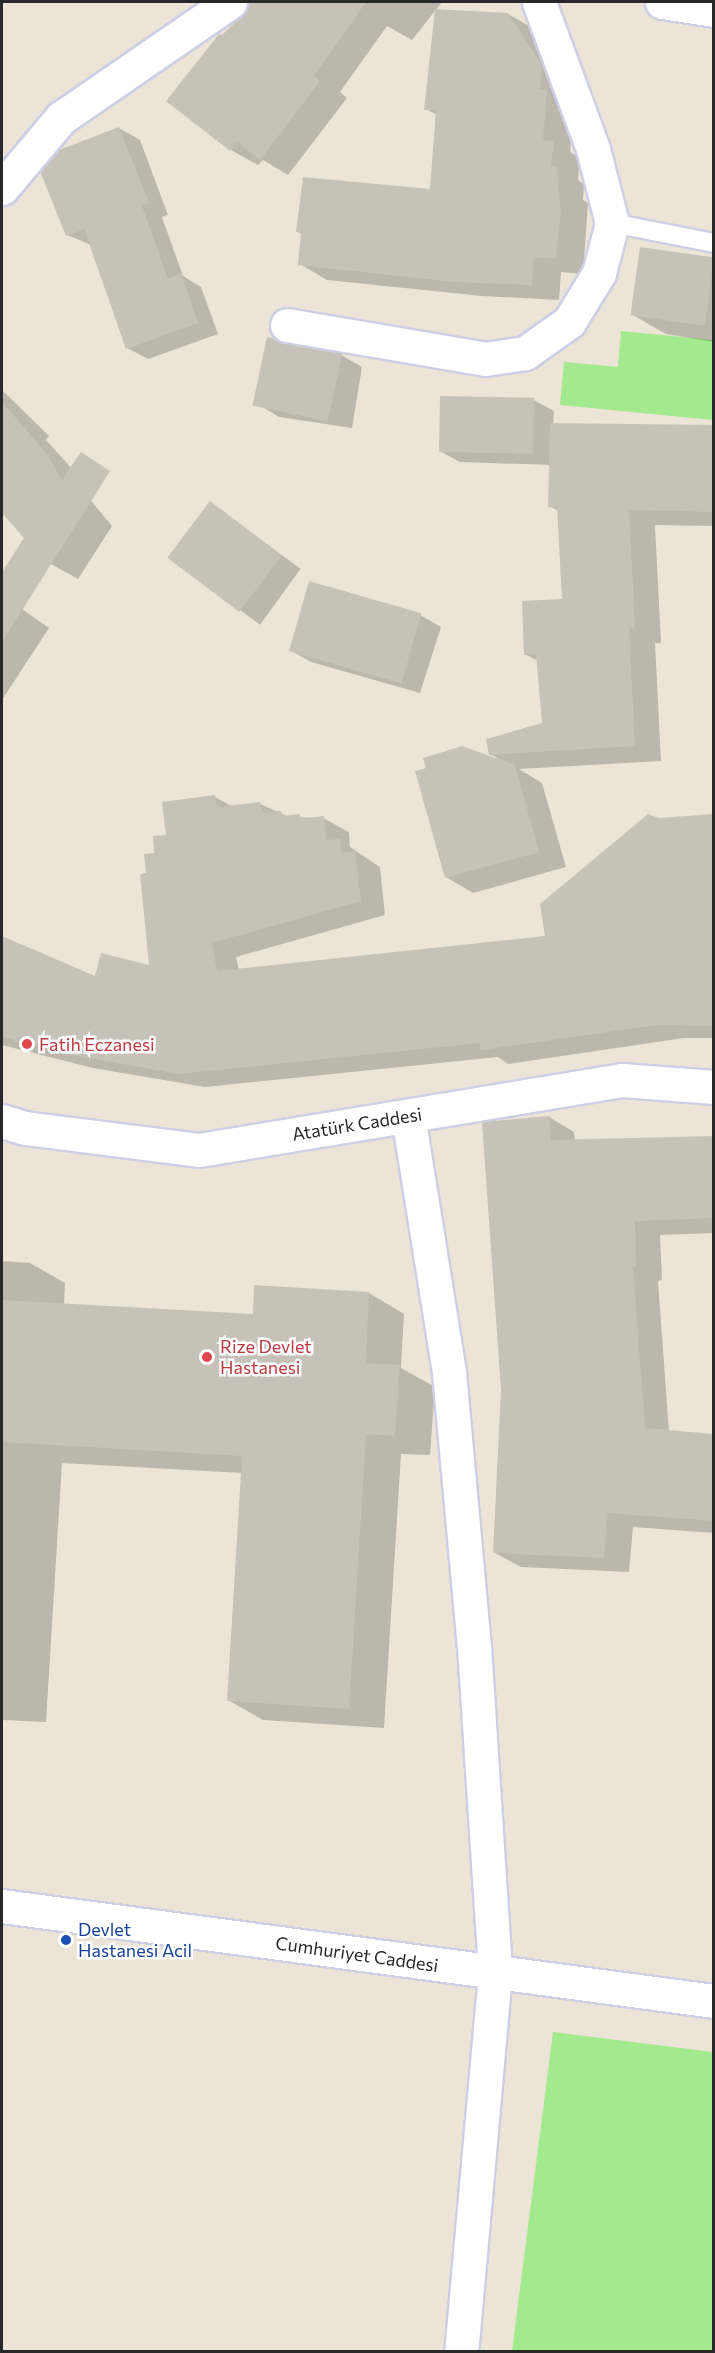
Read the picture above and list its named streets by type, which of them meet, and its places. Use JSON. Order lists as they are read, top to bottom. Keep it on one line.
{"streets":{"street":["Atatürk Caddesi","Cumhuriyet Caddesi"]},"places":["Fatih Eczanesi","Rize Devlet Hastanesi","Devlet Hastanesi Acil"]}
